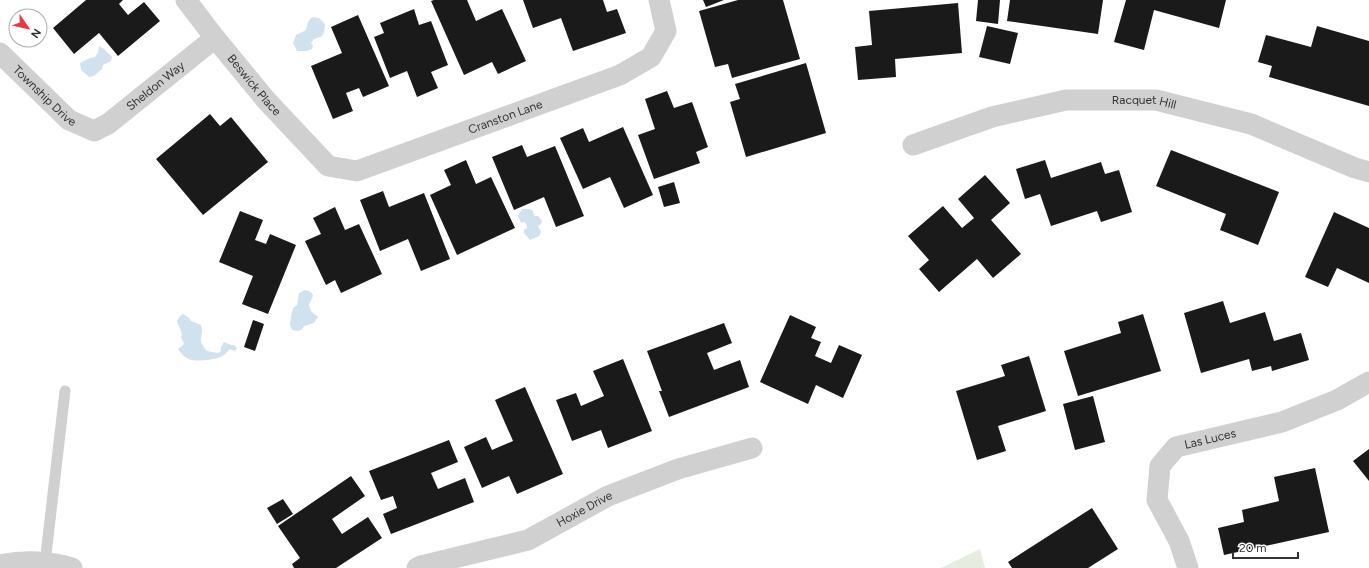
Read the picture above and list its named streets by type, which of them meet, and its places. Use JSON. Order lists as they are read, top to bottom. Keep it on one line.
{"streets":{"street":["Beswick Place","Sheldon Way","Township Drive","Racquet Hill","Cranston Lane","Las Luces","Hoxie Drive"]},"crossings":[["Beswick Place","Sheldon Way"],["Beswick Place","Cranston Lane"],["Sheldon Way","Township Drive"]],"scale_bar":"20 m","north":"bottom right"}
